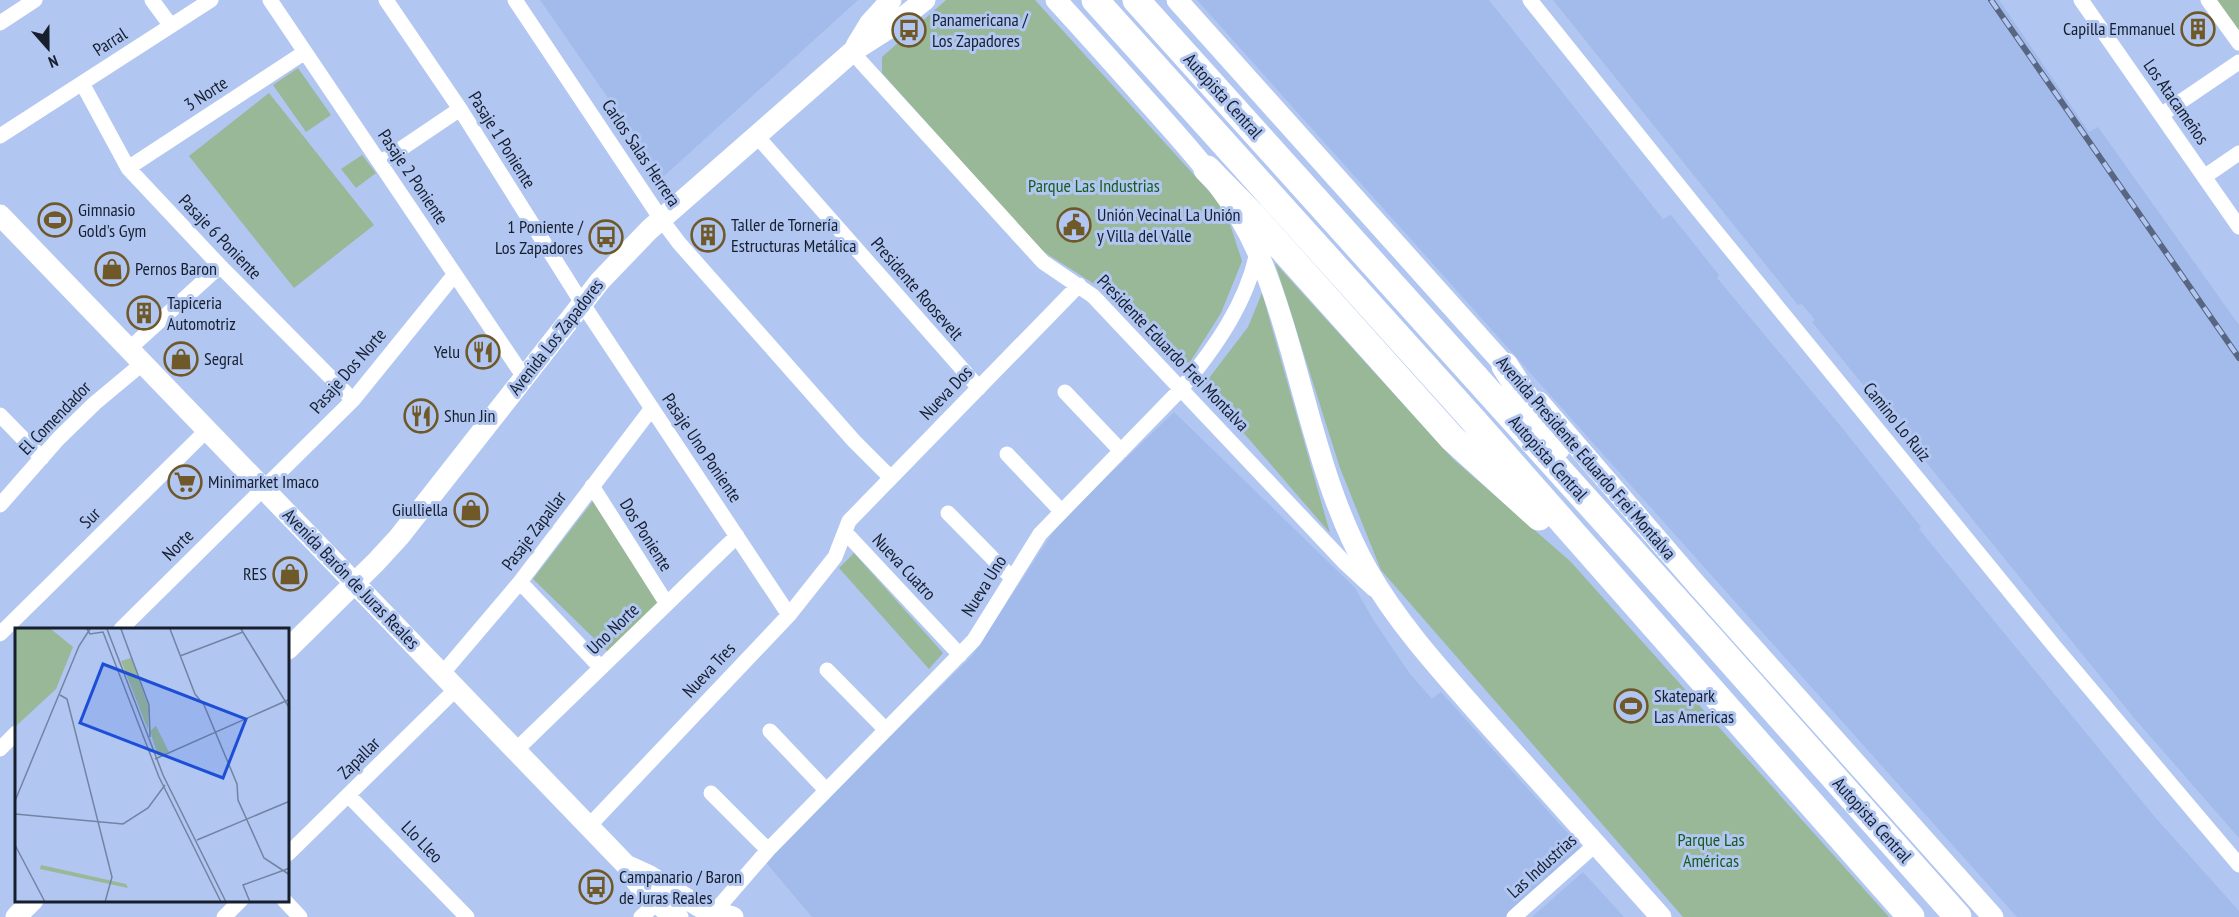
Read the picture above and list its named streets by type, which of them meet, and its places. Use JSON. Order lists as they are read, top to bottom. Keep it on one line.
{"streets":{"highway":["Autopista Central"],"main road":["Avenida Los Zapadores","Avenida Presidente Eduardo Frei Montalva","Avenida Barón de Juras Reales"],"street":["Parral","3 Norte","Los Atacameños","Pasaje 1 Poniente","Carlos Salas Herrera","Pasaje 2 Poniente","Pasaje 6 Poniente","Presidente Roosevelt","Presidente Eduardo Frei Montalva","Pasaje Dos Norte","Nueva Dos","El Comendador","Camino Lo Ruiz","Pasaje Uno Poniente","Sur","Pasaje Zapallar","Dos Poniente","Norte","Nueva Cuatro","Nueva Uno","Uno Norte","Nueva Tres","Zapallar","Llo Lleo","Las Industrias"]},"crossings":[["Parral","Pasaje 6 Poniente"],["3 Norte","Pasaje 2 Poniente"],["3 Norte","Pasaje 6 Poniente"],["Pasaje 1 Poniente","Avenida Los Zapadores"],["Pasaje 1 Poniente","Pasaje Uno Poniente"],["Carlos Salas Herrera","Avenida Los Zapadores"],["Carlos Salas Herrera","Nueva Dos"],["Pasaje 2 Poniente","Avenida Los Zapadores"],["Pasaje 2 Poniente","Pasaje Dos Norte"],["Pasaje 6 Poniente","Pasaje Dos Norte"],["Pasaje 6 Poniente","El Comendador"],["Presidente Roosevelt","Avenida Los Zapadores"],["Presidente Roosevelt","Nueva Dos"],["Avenida Los Zapadores","Presidente Eduardo Frei Montalva"],["Avenida Los Zapadores","Pasaje Uno Poniente"],["Avenida Los Zapadores","Avenida Barón de Juras Reales"],["Presidente Eduardo Frei Montalva","Nueva Dos"],["Presidente Eduardo Frei Montalva","Nueva Uno"],["Pasaje Dos Norte","Norte"],["Pasaje Dos Norte","Avenida Barón de Juras Reales"],["Nueva Dos","Nueva Cuatro"],["Nueva Dos","Nueva Tres"],["El Comendador","Avenida Barón de Juras Reales"],["Pasaje Uno Poniente","Pasaje Zapallar"],["Pasaje Uno Poniente","Uno Norte"],["Pasaje Uno Poniente","Nueva Tres"],["Sur","Avenida Barón de Juras Reales"],["Pasaje Zapallar","Dos Poniente"],["Pasaje Zapallar","Avenida Barón de Juras Reales"],["Pasaje Zapallar","Zapallar"],["Dos Poniente","Uno Norte"],["Norte","Avenida Barón de Juras Reales"],["Nueva Cuatro","Nueva Uno"],["Nueva Cuatro","Nueva Tres"],["Avenida Barón de Juras Reales","Nueva Uno"],["Avenida Barón de Juras Reales","Uno Norte"],["Avenida Barón de Juras Reales","Nueva Tres"],["Avenida Barón de Juras Reales","Zapallar"],["Zapallar","Llo Lleo"]],"parks":["Parque Las Industrias","Parque Las Américas"],"places":{"building":["Capilla Emmanuel","Taller de Tornería Estructuras Metálica","Tapiceria Automotriz"],"bus stop":["Panamericana / Los Zapadores","1 Poniente / Los Zapadores","Campanario / Baron de Juras Reales"],"sports":["Gimnasio Gold's Gym","Skatepark Las Americas"],"public building":["Unión Vecinal La Unión y Villa del Valle"],"shop":["Pernos Baron","Segral","Giulliella","RES"],"restaurant":["Yelu","Shun Jin"],"supermarket":["Minimarket Imaco"]},"north":"bottom"}
